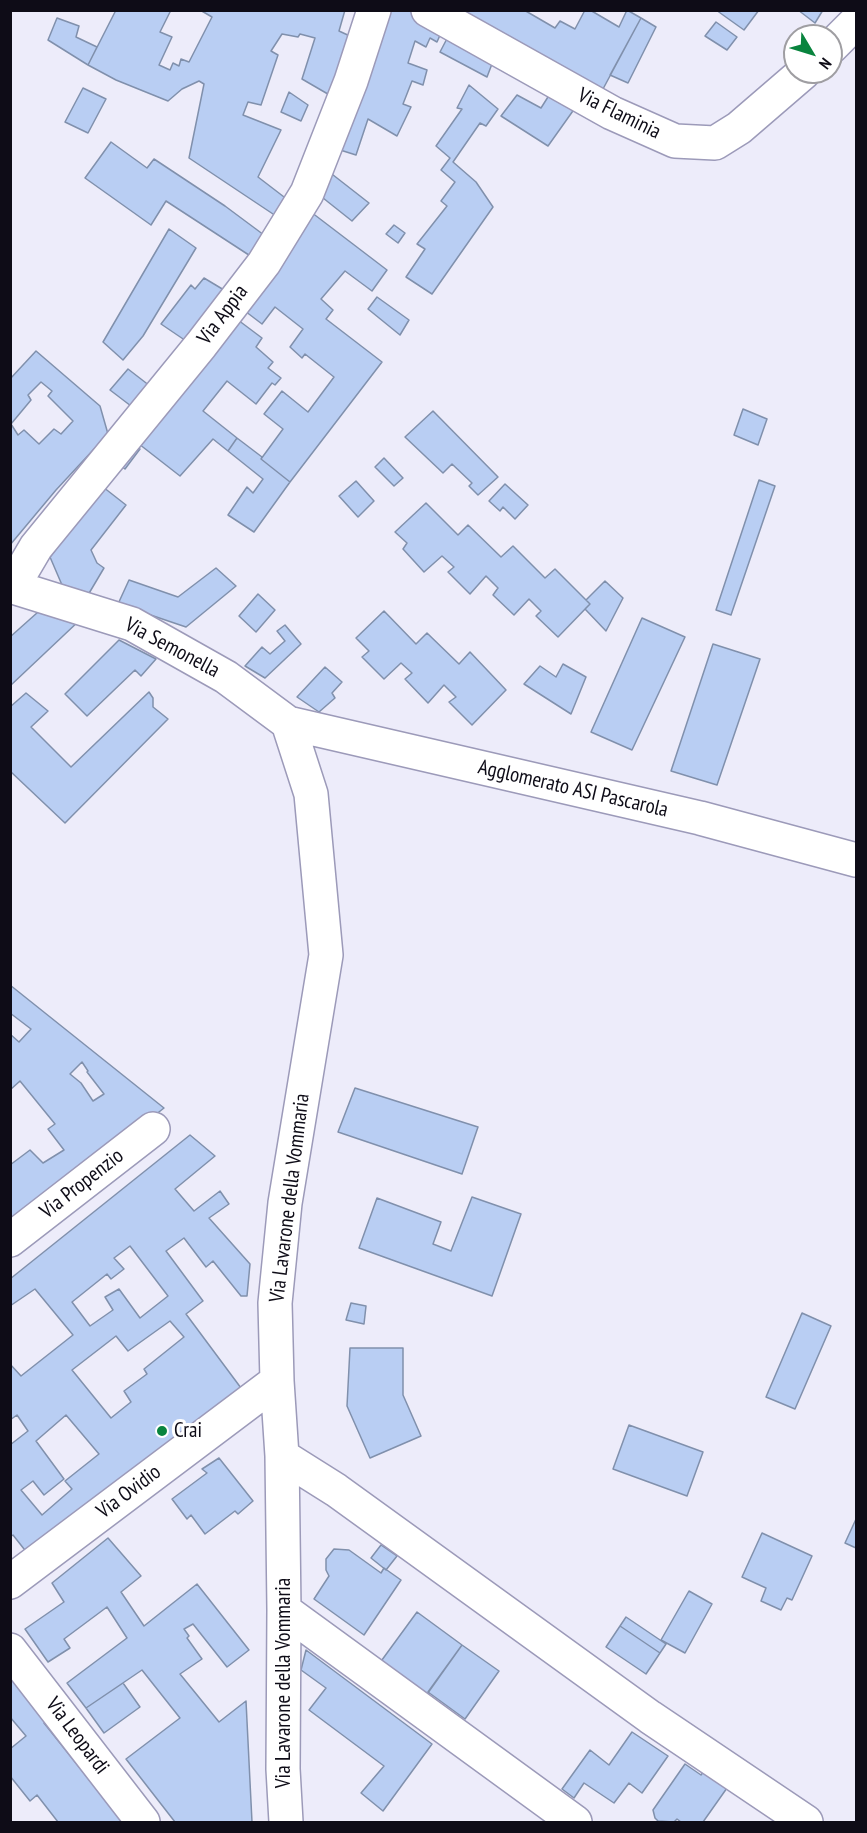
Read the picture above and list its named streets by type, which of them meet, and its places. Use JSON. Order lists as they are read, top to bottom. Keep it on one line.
{"streets":{"street":["Via Flaminia","Via Appia","Via Semonella","Agglomerato ASI Pascarola","Via Propenzio","Via Lavarone della Vommaria","Via Ovidio","Via Leopardi"]},"crossings":[["Via Appia","Via Semonella"],["Via Semonella","Agglomerato ASI Pascarola"],["Via Semonella","Via Lavarone della Vommaria"],["Agglomerato ASI Pascarola","Via Lavarone della Vommaria"],["Via Lavarone della Vommaria","Via Ovidio"]],"places":["Crai"],"north":"bottom right"}
